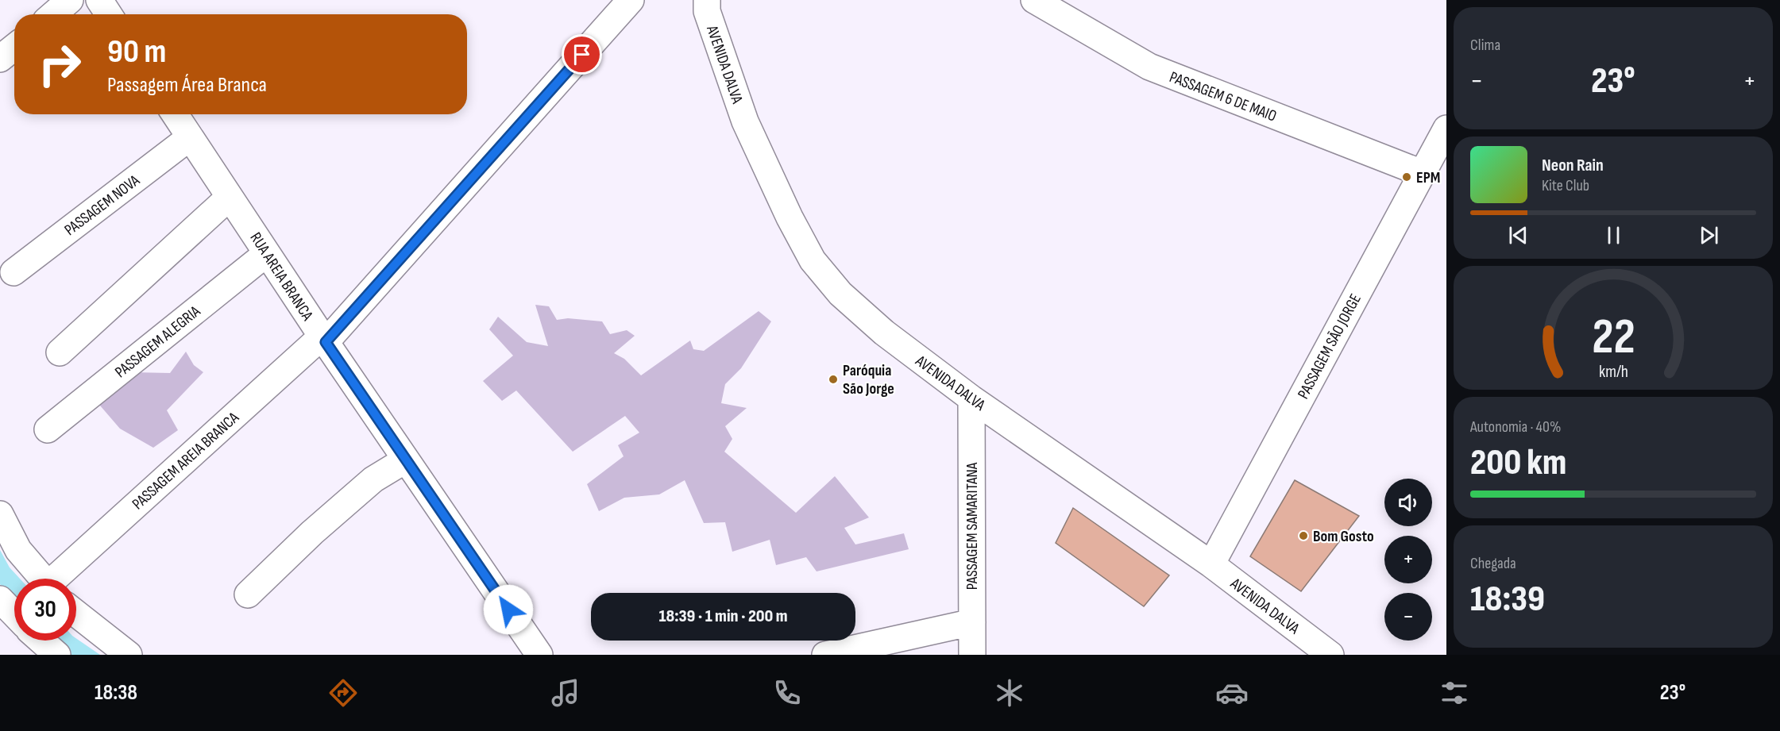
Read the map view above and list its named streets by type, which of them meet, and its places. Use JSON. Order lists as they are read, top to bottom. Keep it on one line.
{"streets":{"street":["AVENIDA DALVA","PASSAGEM 6 DE MAIO","PASSAGEM NOVA","RUA AREIA BRANCA","PASSAGEM ALEGRIA","PASSAGEM SÃO JORGE","PASSAGEM AREIA BRANCA","PASSAGEM SAMARITANA"]},"crossings":[["AVENIDA DALVA","PASSAGEM SÃO JORGE"],["AVENIDA DALVA","PASSAGEM SAMARITANA"],["PASSAGEM 6 DE MAIO","PASSAGEM SÃO JORGE"],["PASSAGEM NOVA","RUA AREIA BRANCA"],["RUA AREIA BRANCA","PASSAGEM ALEGRIA"],["RUA AREIA BRANCA","PASSAGEM AREIA BRANCA"]],"places":["EPM","Paróquia São Jorge","Bom Gosto"],"page":{"tile":["Clima",["Autonomia · 40%","200 km"],["Chegada","18:39"]],"turn":["90 m","Passagem Área Branca"],"heat":["−","23°","+"],"song":["Neon Rain","Kite Club"],"map_buttons":["+","−"],"limit":"30","trip":"18:39 · 1 min · 200 m","tabs":["18:38","23°"],"gauge":["22","km/h"]}}
